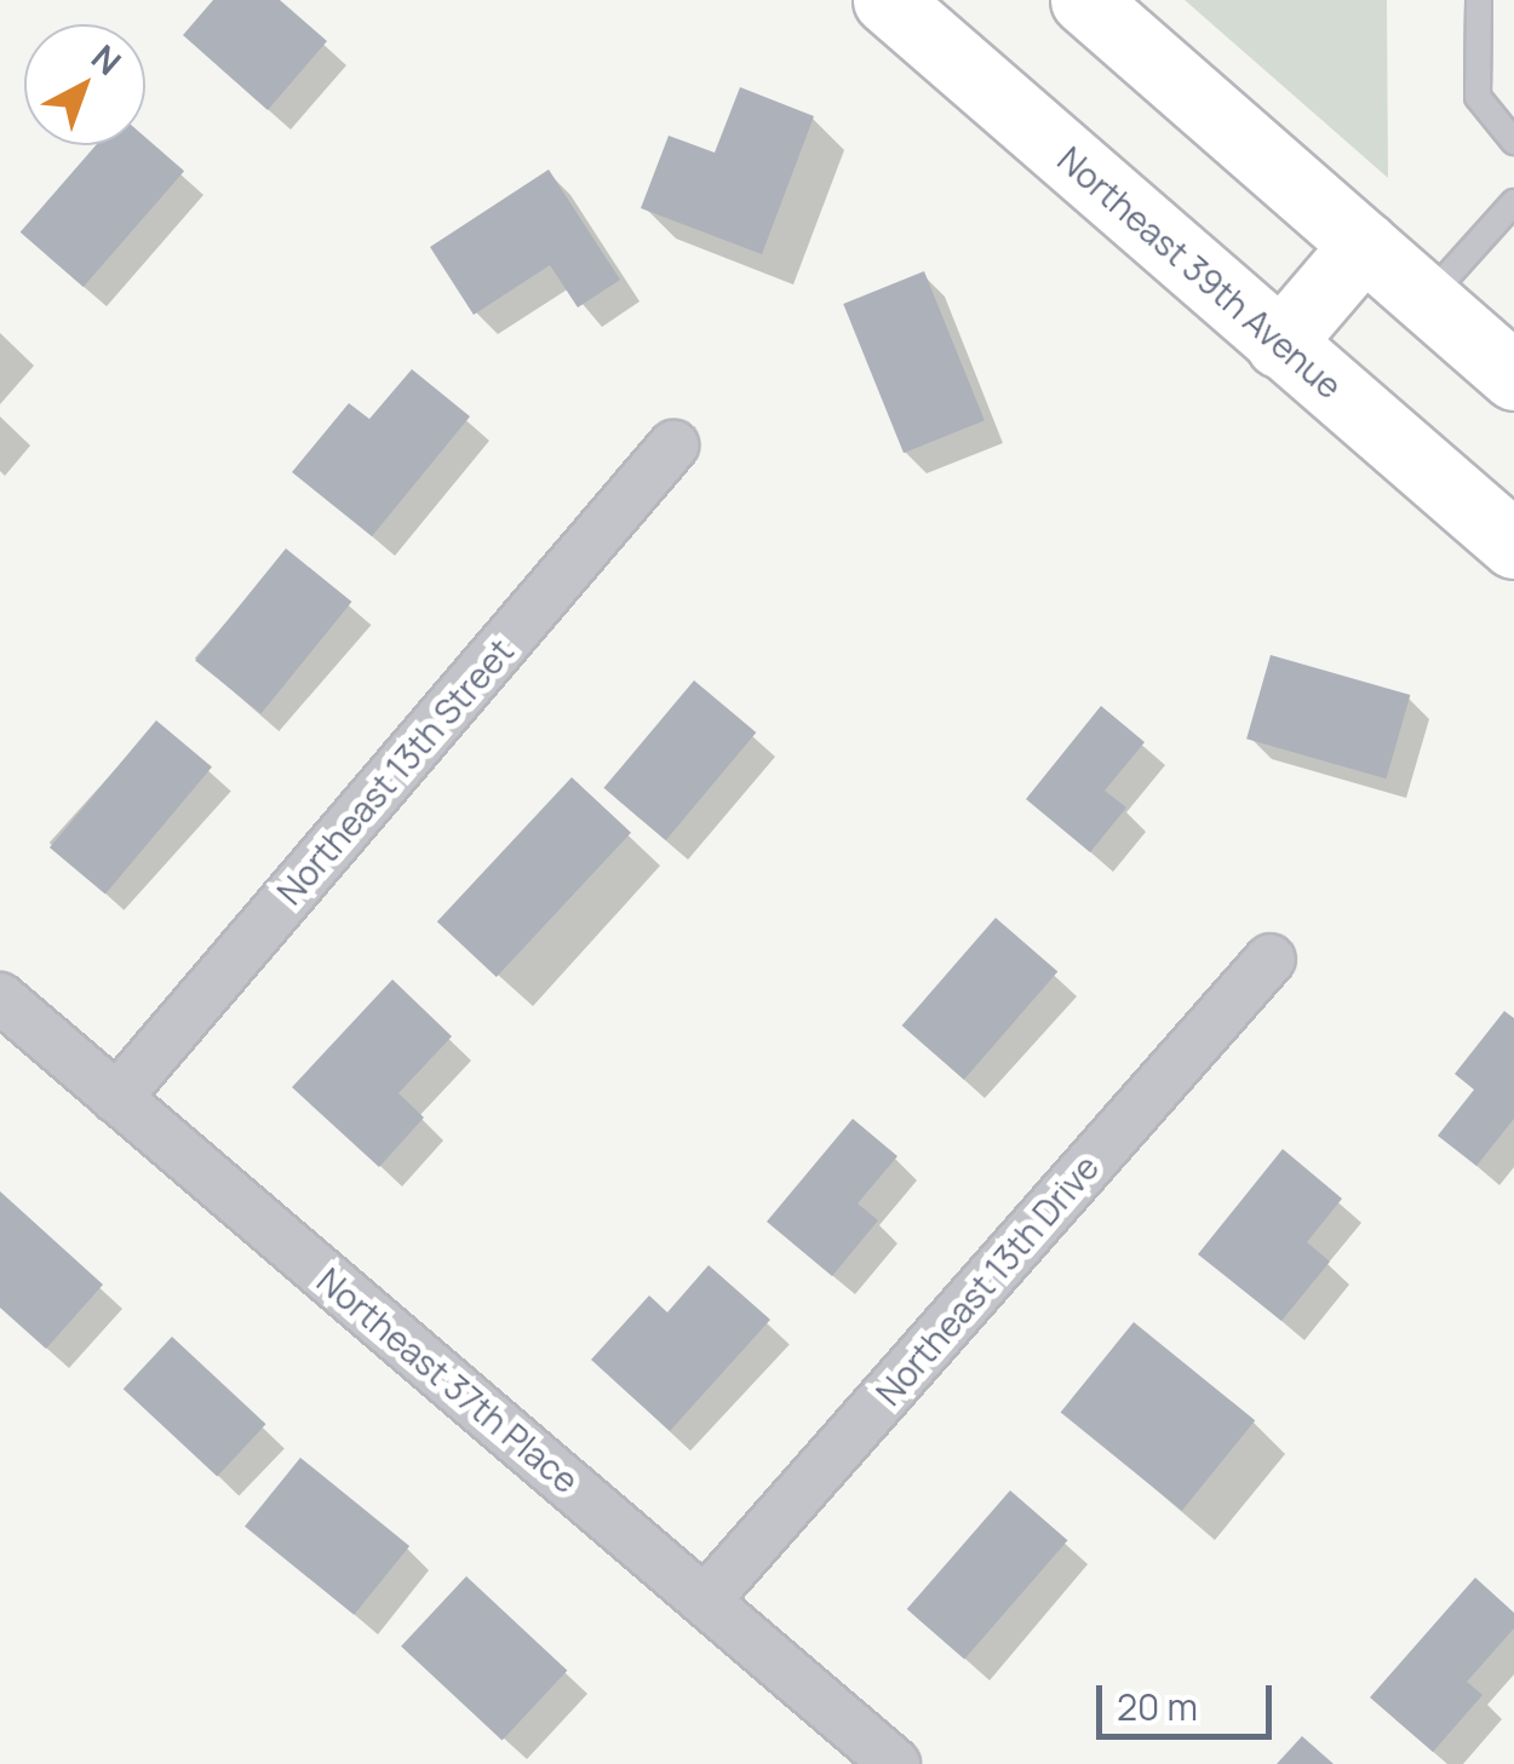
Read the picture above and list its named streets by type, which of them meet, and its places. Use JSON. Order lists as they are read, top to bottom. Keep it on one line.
{"streets":{"main road":["Northeast 39th Avenue"],"street":["Northeast 13th Street","Northeast 13th Drive","Northeast 37th Place"]},"crossings":[["Northeast 13th Street","Northeast 37th Place"],["Northeast 13th Drive","Northeast 37th Place"]],"scale_bar":"20 m","north":"top right"}
